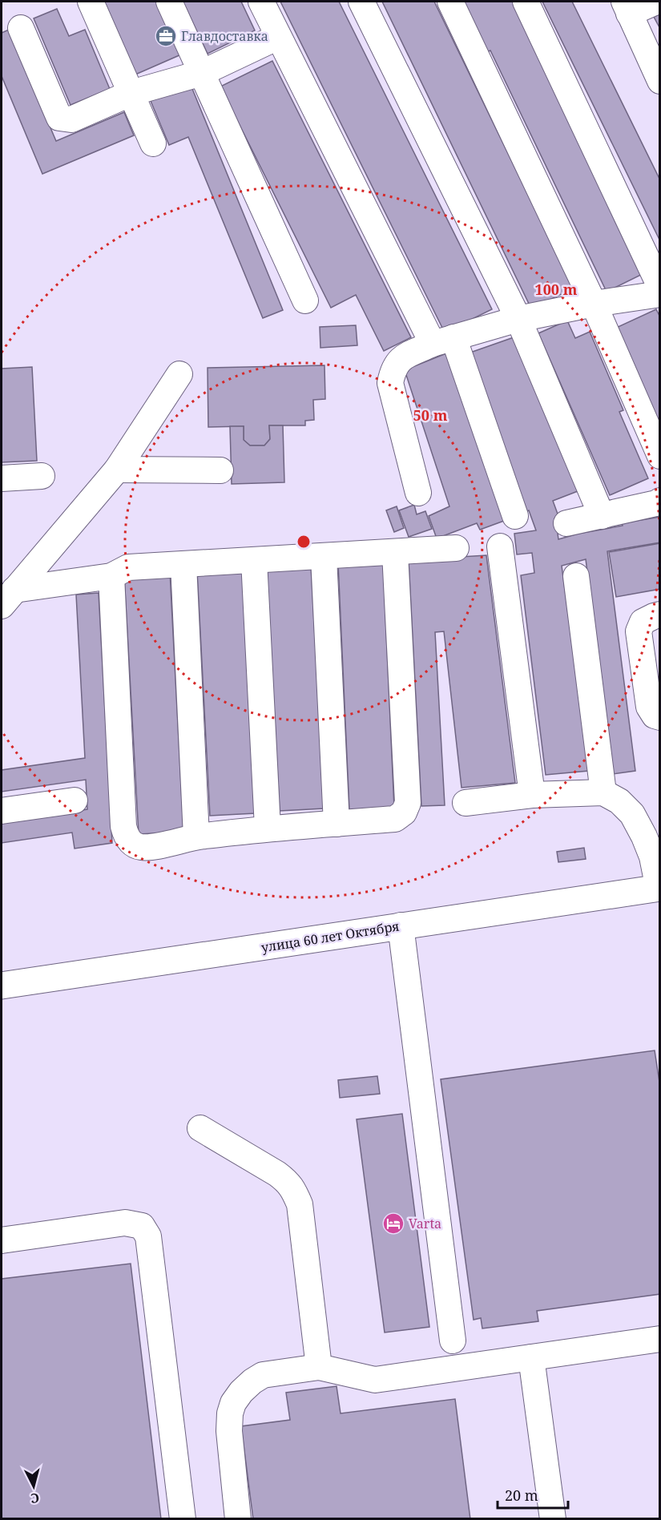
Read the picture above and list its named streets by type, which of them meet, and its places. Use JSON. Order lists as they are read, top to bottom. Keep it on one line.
{"streets":{"main road":["улица 60 лет Октября"]},"places":{"office":["Главдоставка"],"hotel":["Varta"]},"scale_bar":"20 m","north":"bottom","rings":["100 m","50 m"]}
